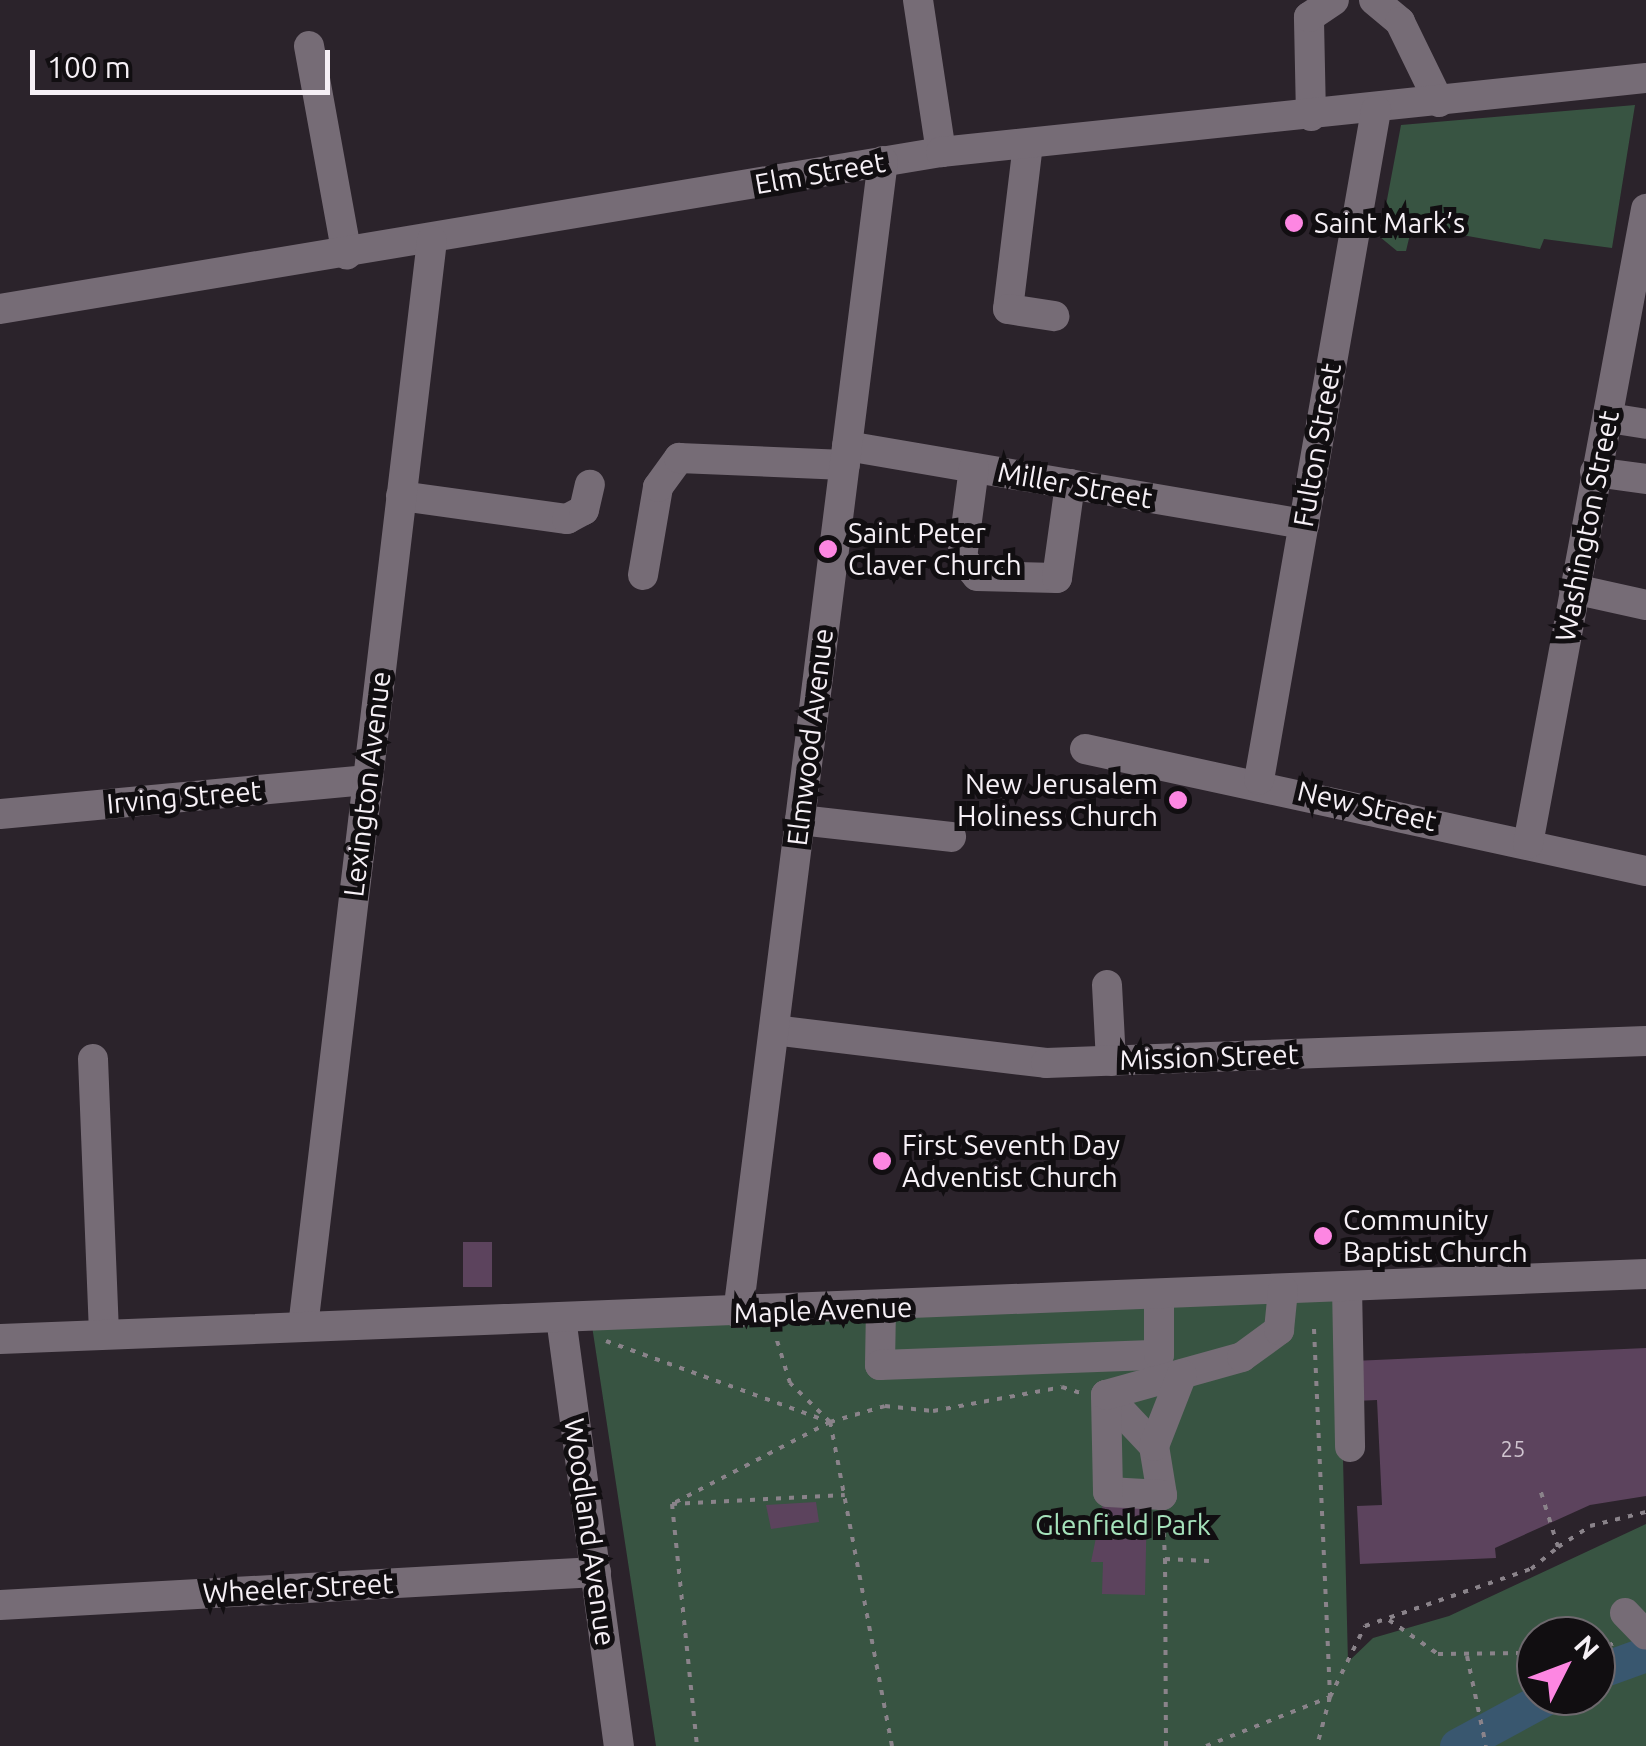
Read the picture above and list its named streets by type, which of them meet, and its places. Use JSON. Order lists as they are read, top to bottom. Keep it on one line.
{"streets":{"street":["Elm Street","Fulton Street","Miller Street","Washington Street","Elmwood Avenue","Lexington Avenue","Irving Street","New Street","Mission Street","Maple Avenue","Woodland Avenue","Wheeler Street"]},"crossings":[["Elm Street","Fulton Street"],["Elm Street","Elmwood Avenue"],["Elm Street","Lexington Avenue"],["Fulton Street","Miller Street"],["Fulton Street","New Street"],["Miller Street","Elmwood Avenue"],["Washington Street","New Street"],["Elmwood Avenue","Mission Street"],["Elmwood Avenue","Maple Avenue"],["Lexington Avenue","Irving Street"],["Lexington Avenue","Maple Avenue"],["Maple Avenue","Woodland Avenue"],["Woodland Avenue","Wheeler Street"]],"parks":["Glenfield Park"],"places":["Saint Mark’s","Saint Peter Claver Church","New Jerusalem Holiness Church","First Seventh Day Adventist Church","Community Baptist Church"],"house_numbers":["25"],"scale_bar":"100 m","north":"top right"}
